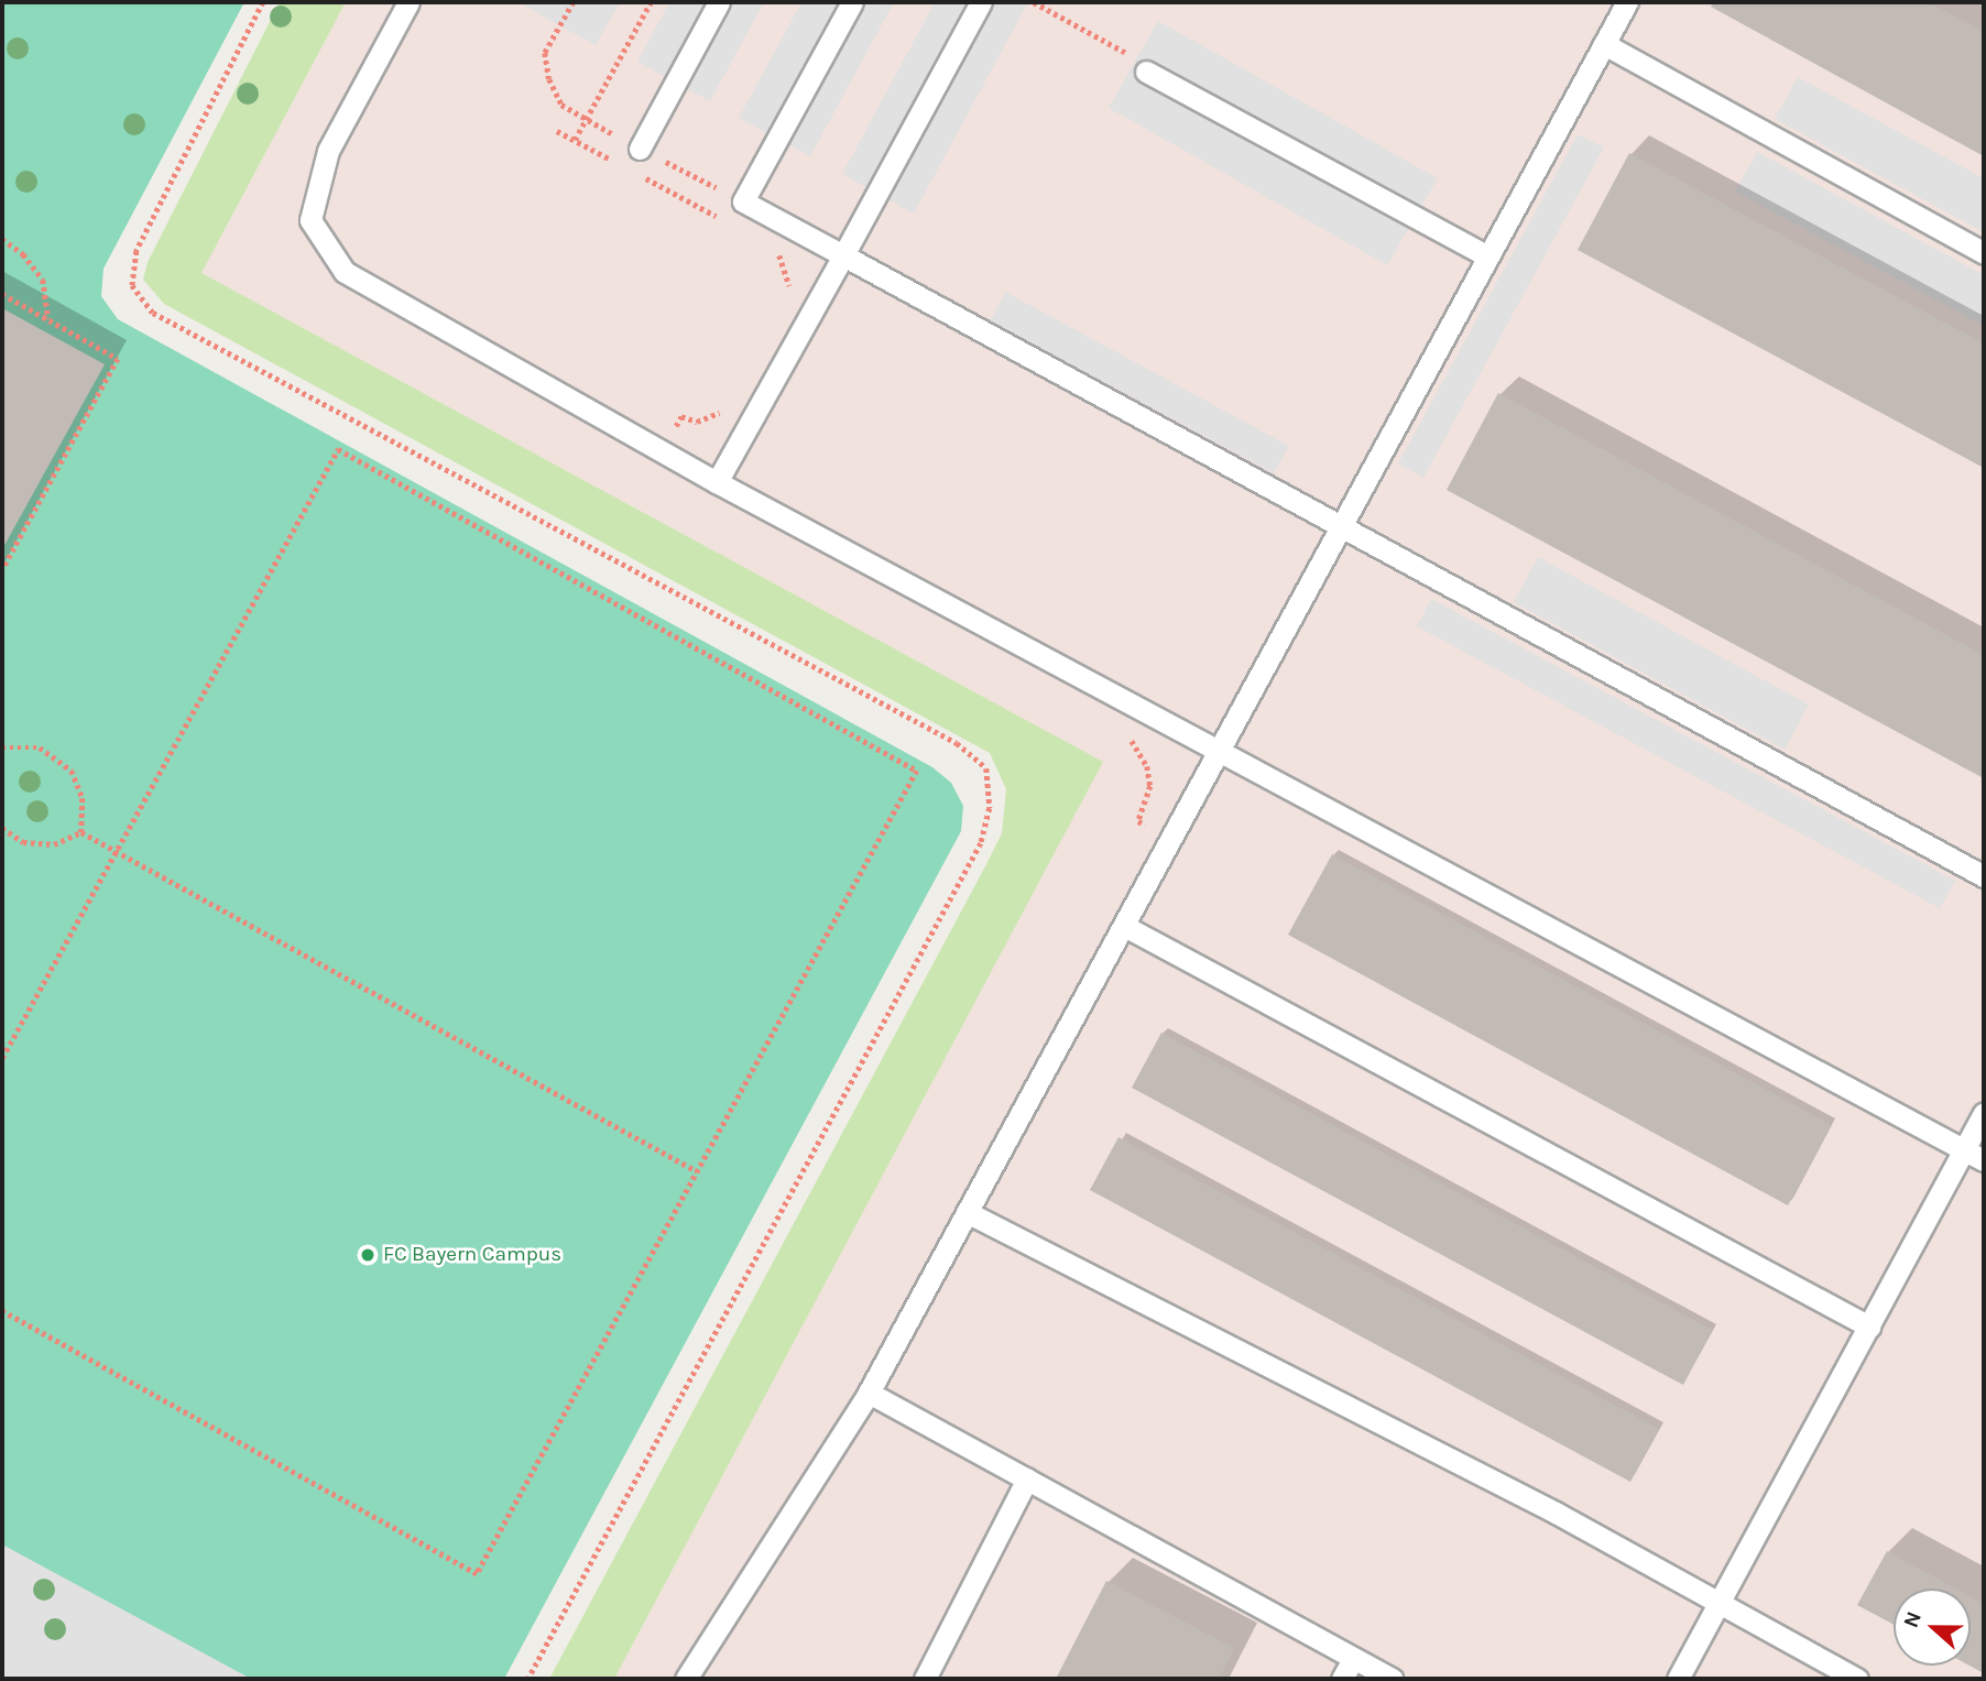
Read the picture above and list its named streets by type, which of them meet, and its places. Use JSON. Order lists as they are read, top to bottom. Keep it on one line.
{"places":["FC Bayern Campus"],"north":"left"}
